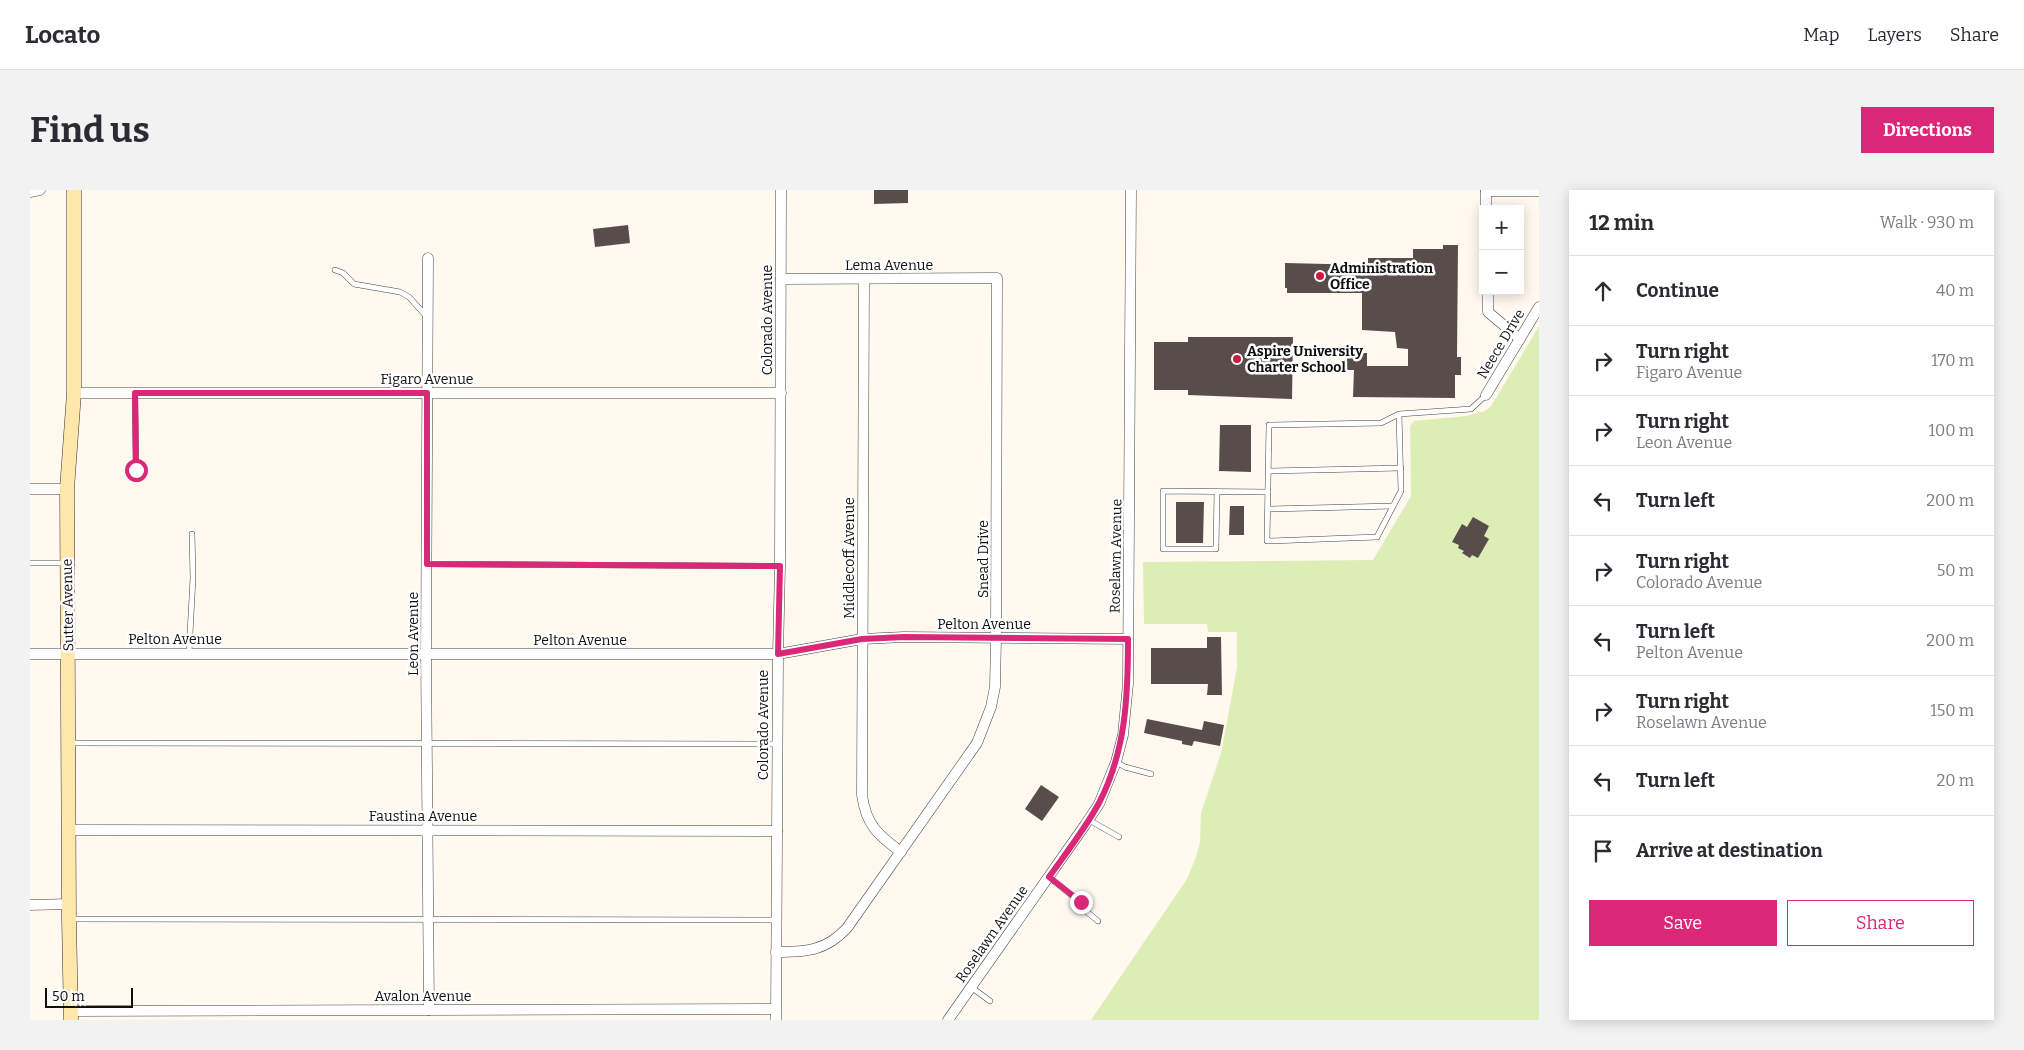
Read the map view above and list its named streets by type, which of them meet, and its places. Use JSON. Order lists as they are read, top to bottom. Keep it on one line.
{"streets":{"street":["Lema Avenue","Colorado Avenue","Neece Drive","Figaro Avenue","Roselawn Avenue","Middlecoff Avenue","Snead Drive","Sutter Avenue","Pelton Avenue","Leon Avenue","Faustina Avenue","Avalon Avenue"]},"crossings":[["Lema Avenue","Colorado Avenue"],["Lema Avenue","Middlecoff Avenue"],["Lema Avenue","Snead Drive"],["Colorado Avenue","Figaro Avenue"],["Colorado Avenue","Snead Drive"],["Colorado Avenue","Pelton Avenue"],["Colorado Avenue","Faustina Avenue"],["Colorado Avenue","Avalon Avenue"],["Figaro Avenue","Sutter Avenue"],["Figaro Avenue","Leon Avenue"],["Roselawn Avenue","Pelton Avenue"],["Middlecoff Avenue","Snead Drive"],["Middlecoff Avenue","Pelton Avenue"],["Snead Drive","Pelton Avenue"],["Sutter Avenue","Pelton Avenue"],["Sutter Avenue","Faustina Avenue"],["Sutter Avenue","Avalon Avenue"],["Pelton Avenue","Leon Avenue"],["Leon Avenue","Faustina Avenue"],["Leon Avenue","Avalon Avenue"]],"places":["Administration Office","Aspire University Charter School"],"scale_bar":"50 m","page":{"header":"Locato","nav":["Map","Layers","Share"],"buttons":["Directions",["Save","Share"]],"title":"Find us","heading":["12 min","Walk · 930 m"],"map_buttons":["+","−"],"list":[["Continue","40 m"],["Turn right","Figaro Avenue","170 m"],["Turn right","Leon Avenue","100 m"],["Turn left","200 m"],["Turn right","Colorado Avenue","50 m"],["Turn left","Pelton Avenue","200 m"],["Turn right","Roselawn Avenue","150 m"],["Turn left","20 m"],"Arrive at destination"],"scale":"50 m"}}
